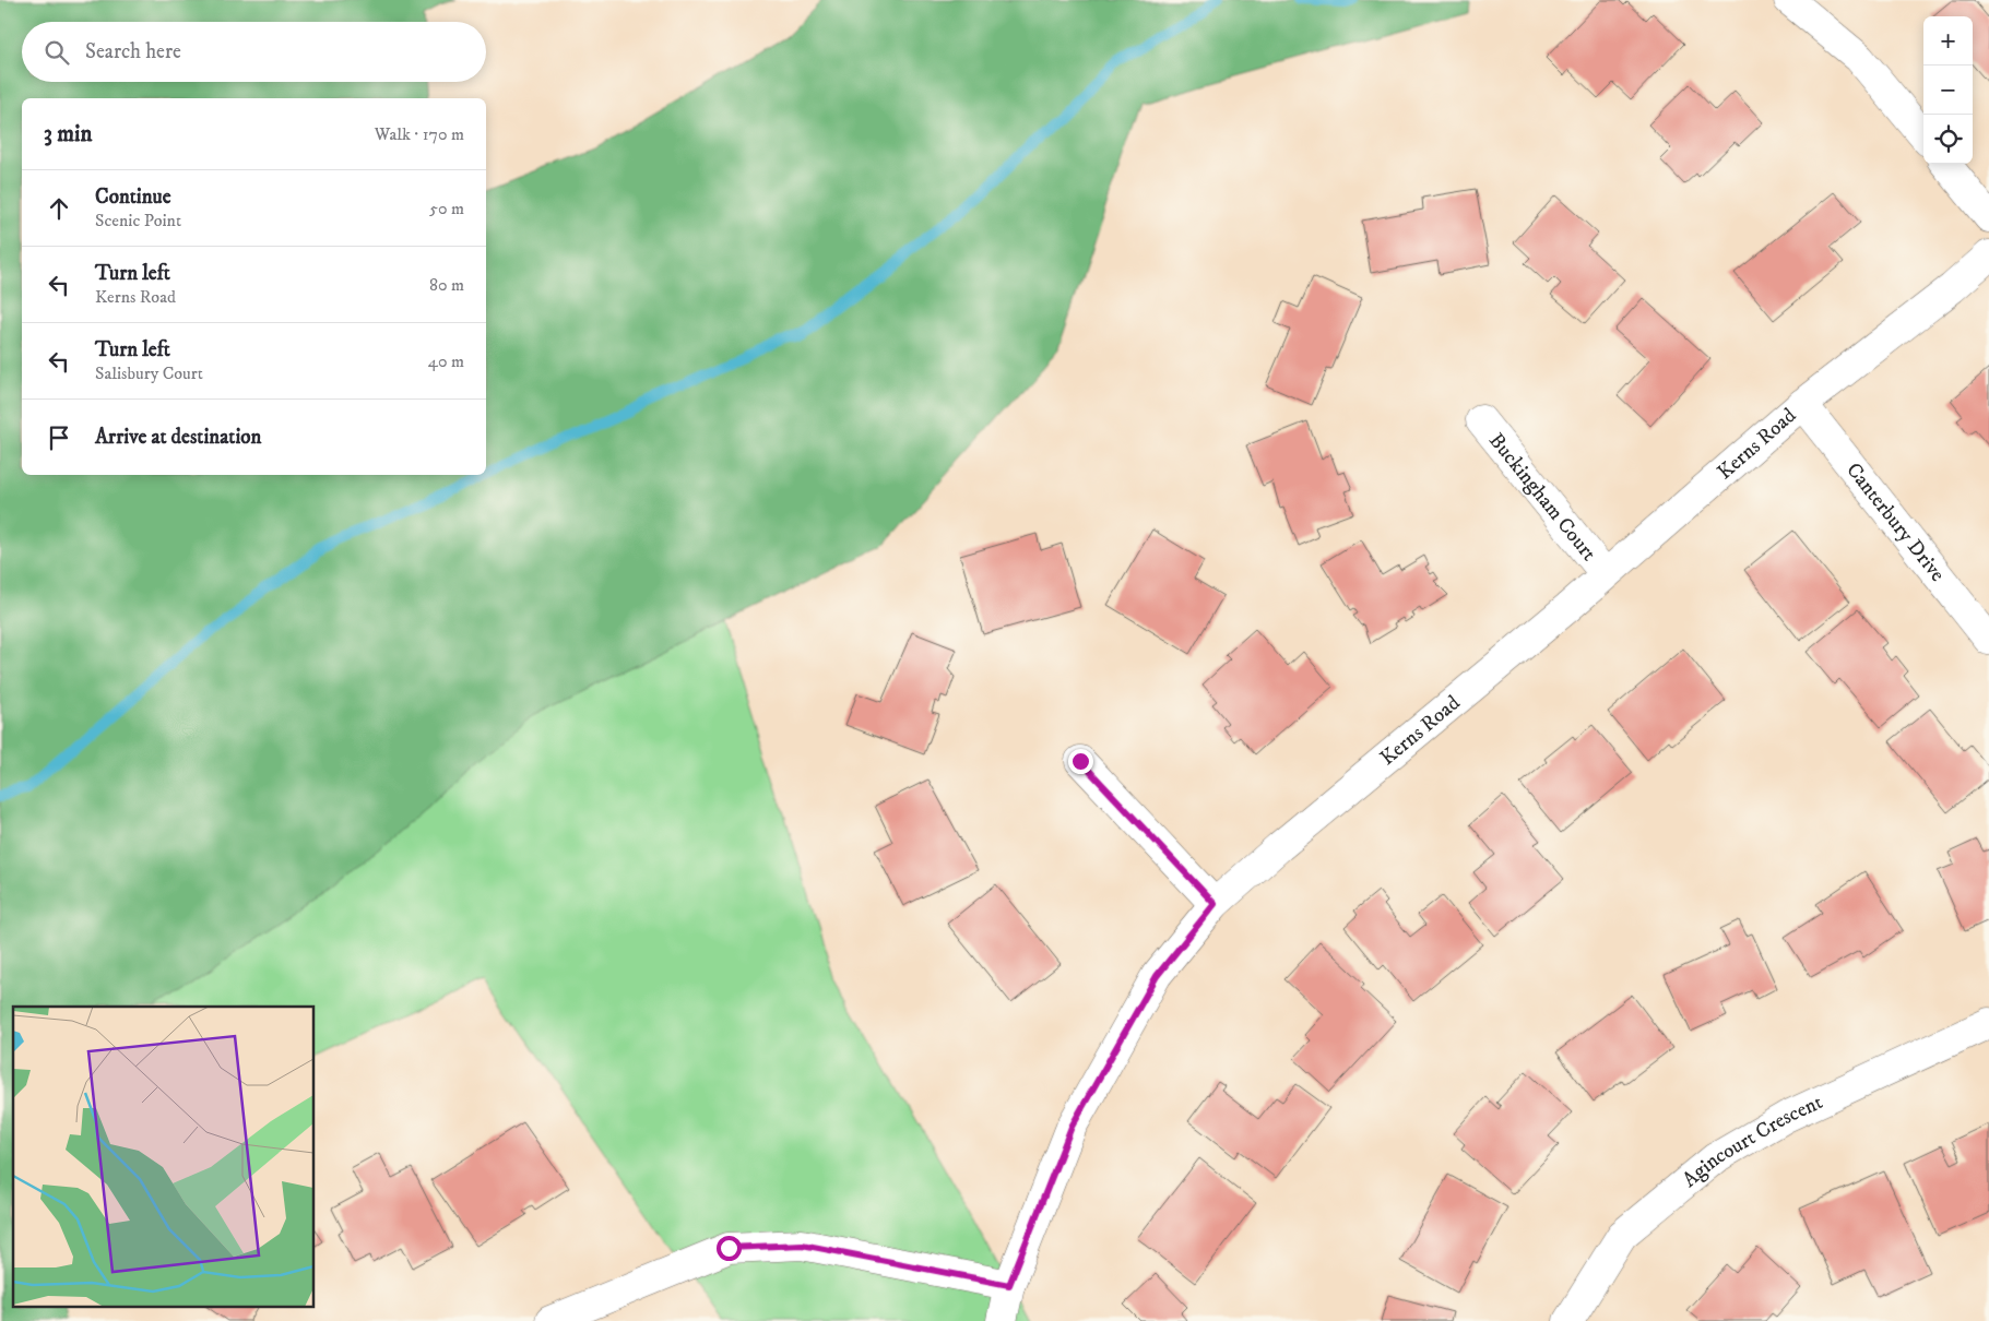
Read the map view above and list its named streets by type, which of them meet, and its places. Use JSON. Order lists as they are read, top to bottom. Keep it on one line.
{"streets":{"street":["Kerns Road","Buckingham Court","Canterbury Drive","Agincourt Crescent"]},"crossings":[["Kerns Road","Buckingham Court"],["Kerns Road","Canterbury Drive"]],"page":{"map_buttons":["+","−"],"search":"Search here","heading":["3 min","Walk · 170 m"],"list":[["Continue","Scenic Point","50 m"],["Turn left","Kerns Road","80 m"],["Turn left","Salisbury Court","40 m"],"Arrive at destination"]}}
